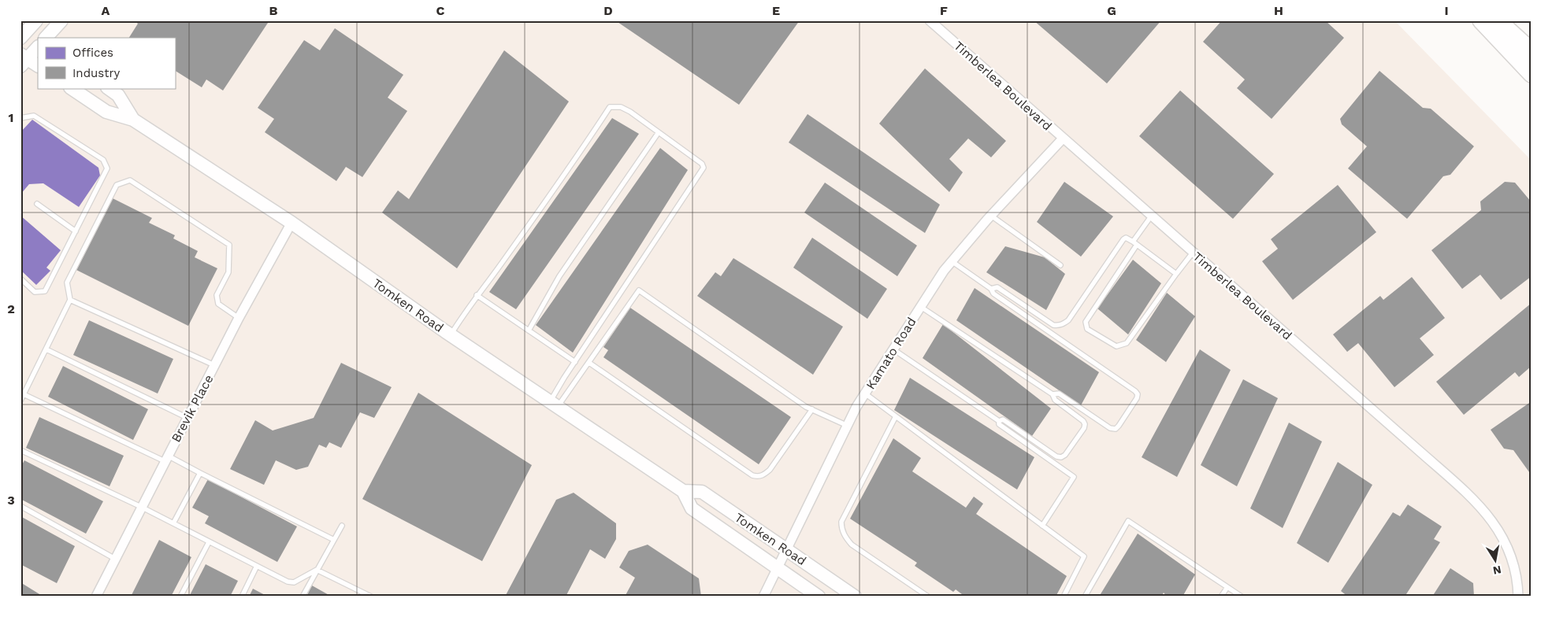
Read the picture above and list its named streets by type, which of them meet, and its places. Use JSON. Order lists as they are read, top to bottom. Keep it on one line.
{"streets":{"main road":["Tomken Road"],"street":["Timberlea Boulevard","Kamato Road","Brevik Place"]},"crossings":[["Timberlea Boulevard","Kamato Road"],["Tomken Road","Kamato Road"],["Tomken Road","Brevik Place"]],"legend":["Offices","Industry"],"north":"bottom","grid":{"columns":["A","B","C","D","E","F","G","H","I"],"rows":["1","2","3"]}}
